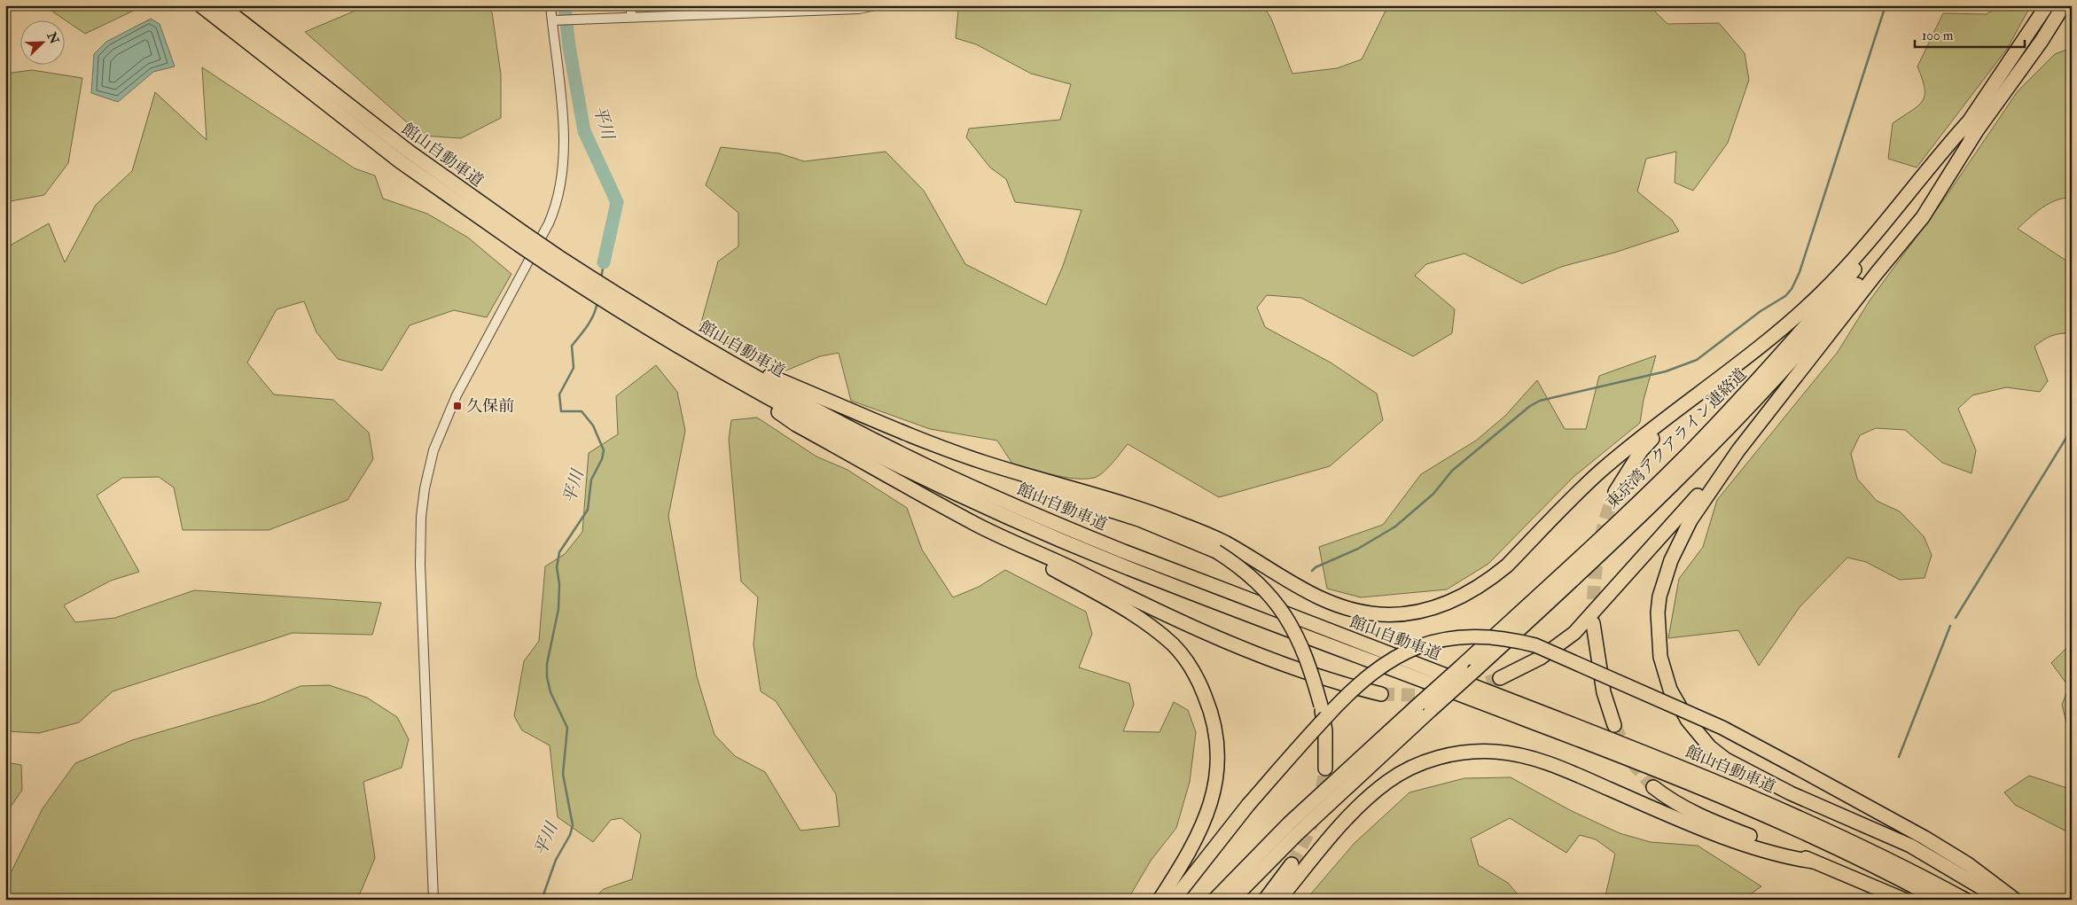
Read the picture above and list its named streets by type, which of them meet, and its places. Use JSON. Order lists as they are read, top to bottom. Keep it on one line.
{"streets":{"highway":["館山自動車道","東京湾アクアライン連絡道"]},"water":["平川"],"places":{"transit":["久保前"]},"scale_bar":"100 m","north":"top right"}
